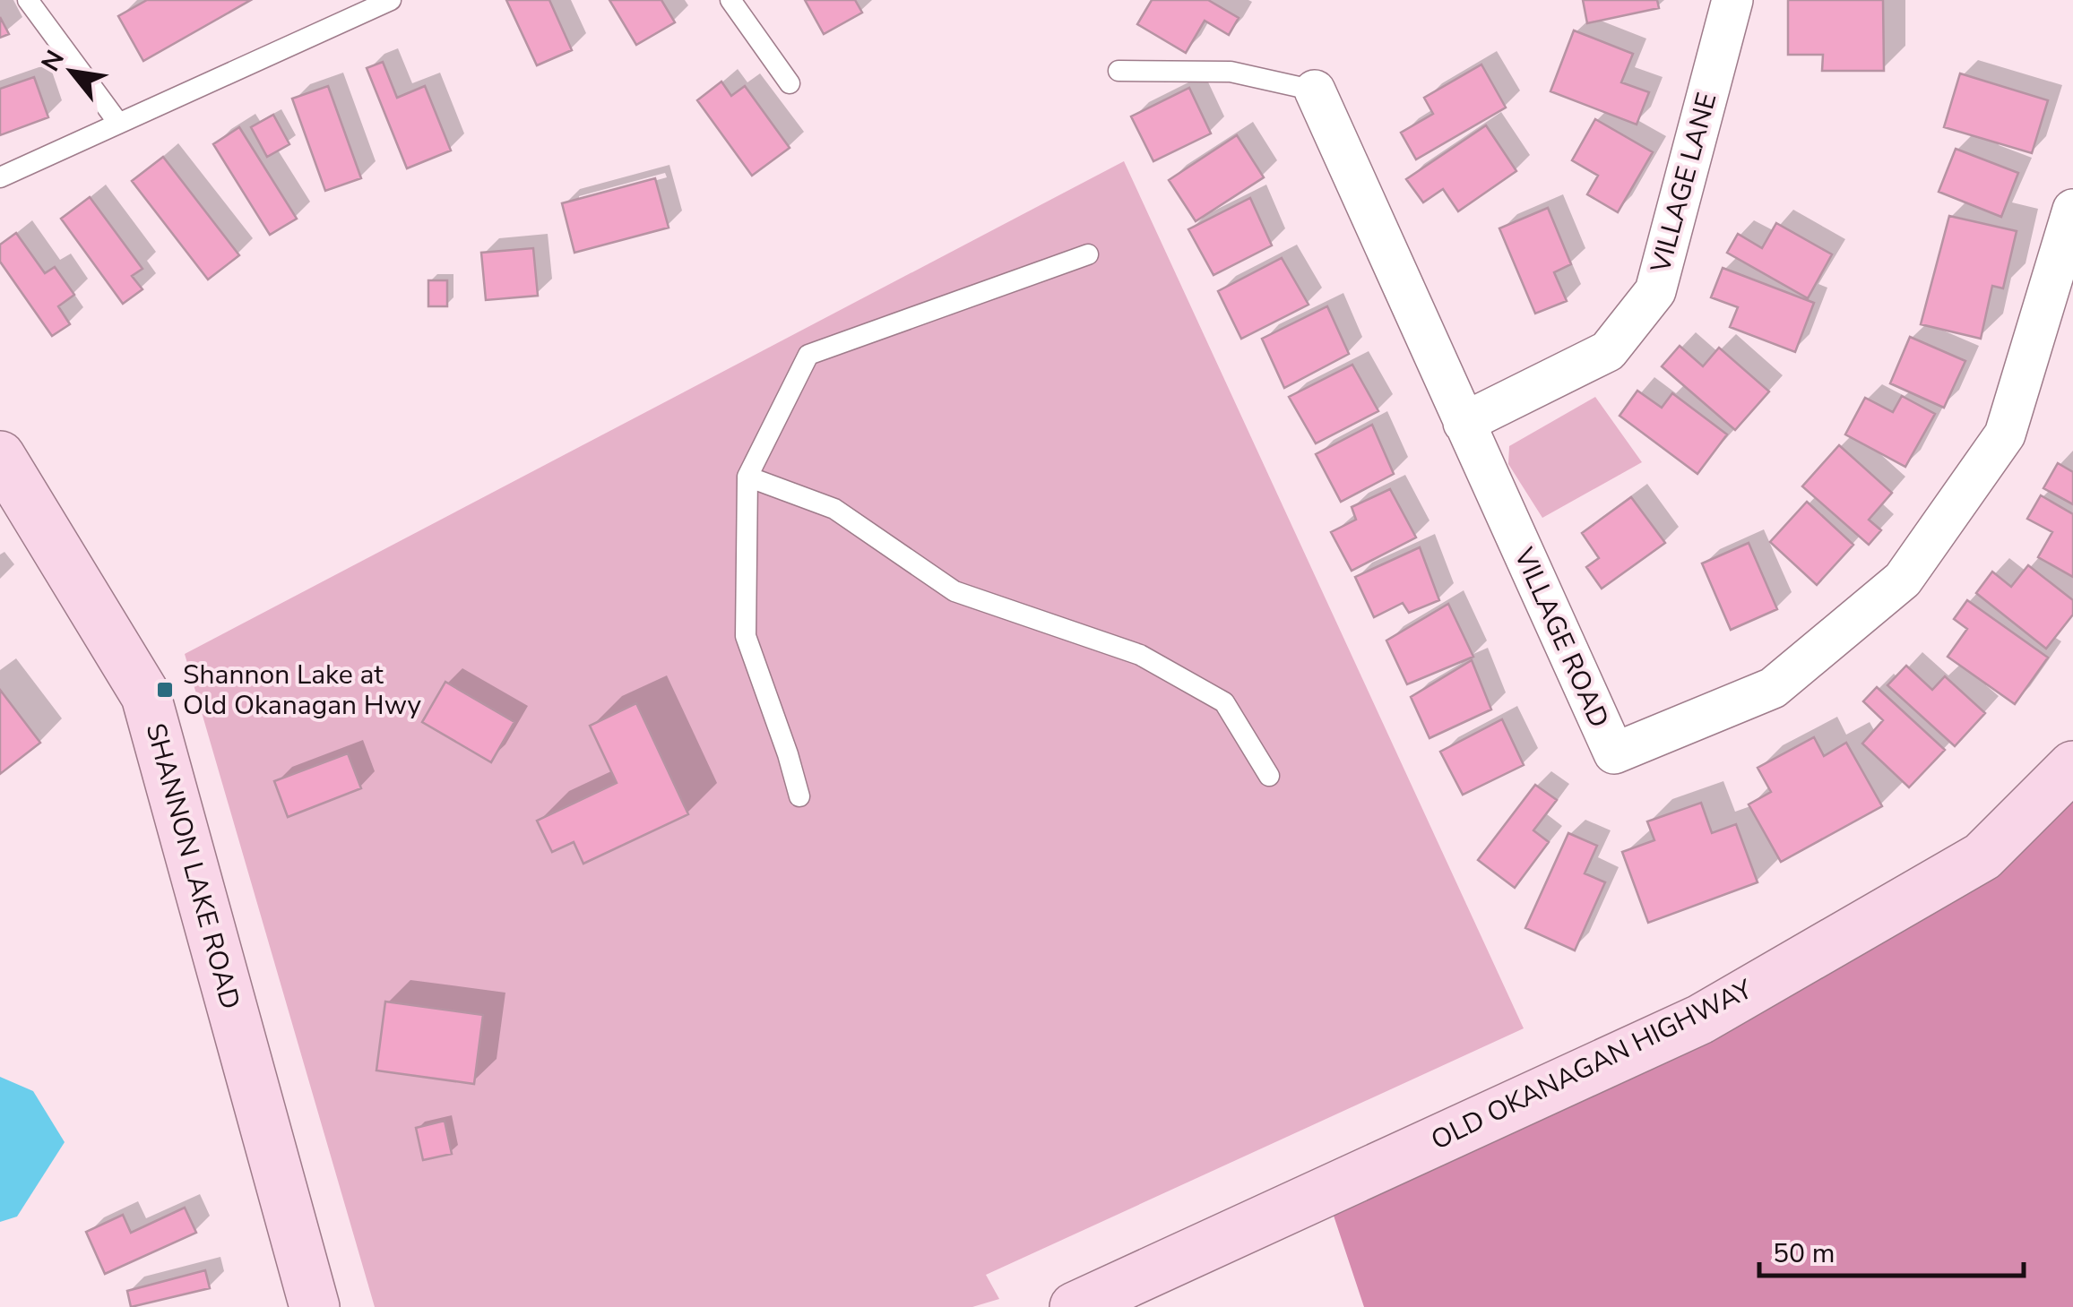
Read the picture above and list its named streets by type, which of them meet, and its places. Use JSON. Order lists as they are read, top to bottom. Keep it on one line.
{"streets":{"street":["VILLAGE LANE","VILLAGE ROAD","SHANNON LAKE ROAD","OLD OKANAGAN HIGHWAY"]},"crossings":[["VILLAGE LANE","VILLAGE ROAD"]],"places":{"transit":["Shannon Lake at Old Okanagan Hwy"]},"scale_bar":"50 m","north":"top left"}
